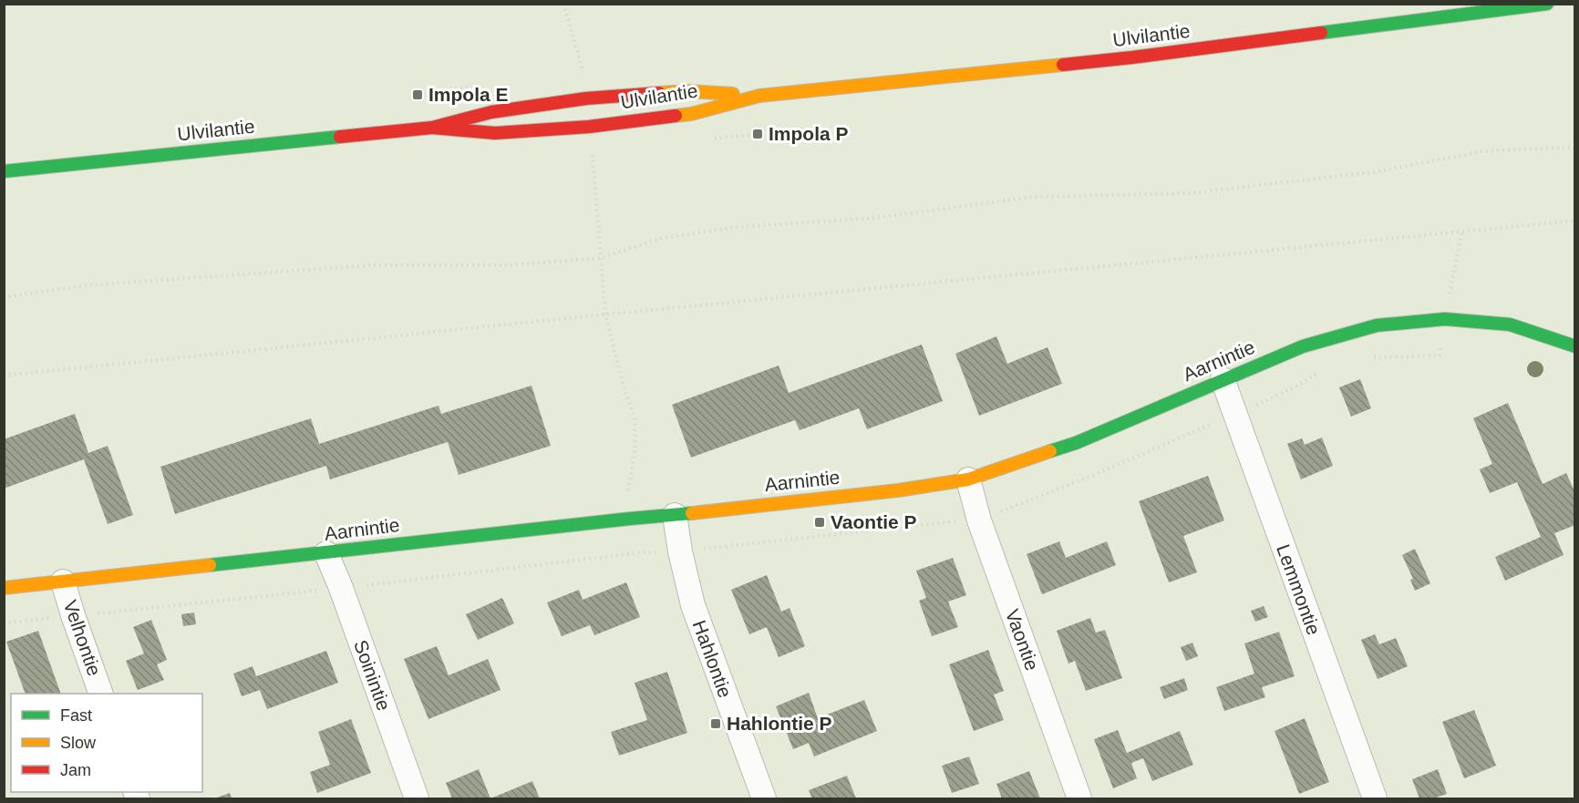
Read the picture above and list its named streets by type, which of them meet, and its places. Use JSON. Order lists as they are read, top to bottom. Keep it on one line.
{"streets":{"main road":["Ulvilantie","Aarnintie"],"street":["Lemmontie","Velhontie","Vaontie","Hahlontie","Soinintie"]},"crossings":[["Aarnintie","Lemmontie"],["Aarnintie","Velhontie"],["Aarnintie","Vaontie"],["Aarnintie","Hahlontie"],["Aarnintie","Soinintie"]],"places":{"transit":["Impola E","Impola P","Vaontie P","Hahlontie P"]},"legend":["Fast","Slow","Jam"]}
